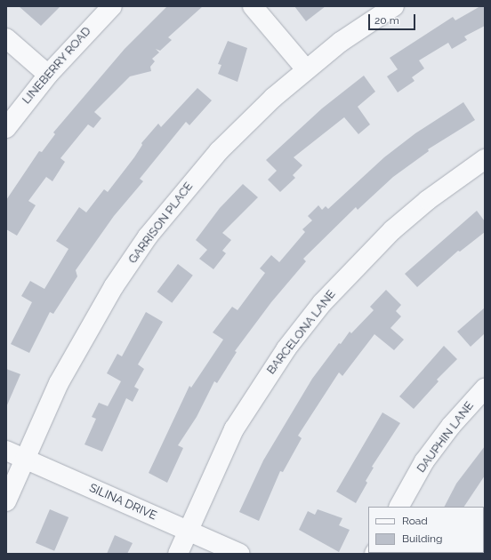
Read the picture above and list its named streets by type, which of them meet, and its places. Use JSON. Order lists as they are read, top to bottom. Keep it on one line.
{"streets":{"street":["LINEBERRY ROAD","GARRISON PLACE","BARCELONA LANE","DAUPHIN LANE","SILINA DRIVE"]},"crossings":[["GARRISON PLACE","SILINA DRIVE"],["BARCELONA LANE","SILINA DRIVE"]],"legend":["Road","Building"],"scale_bar":"20 m"}
